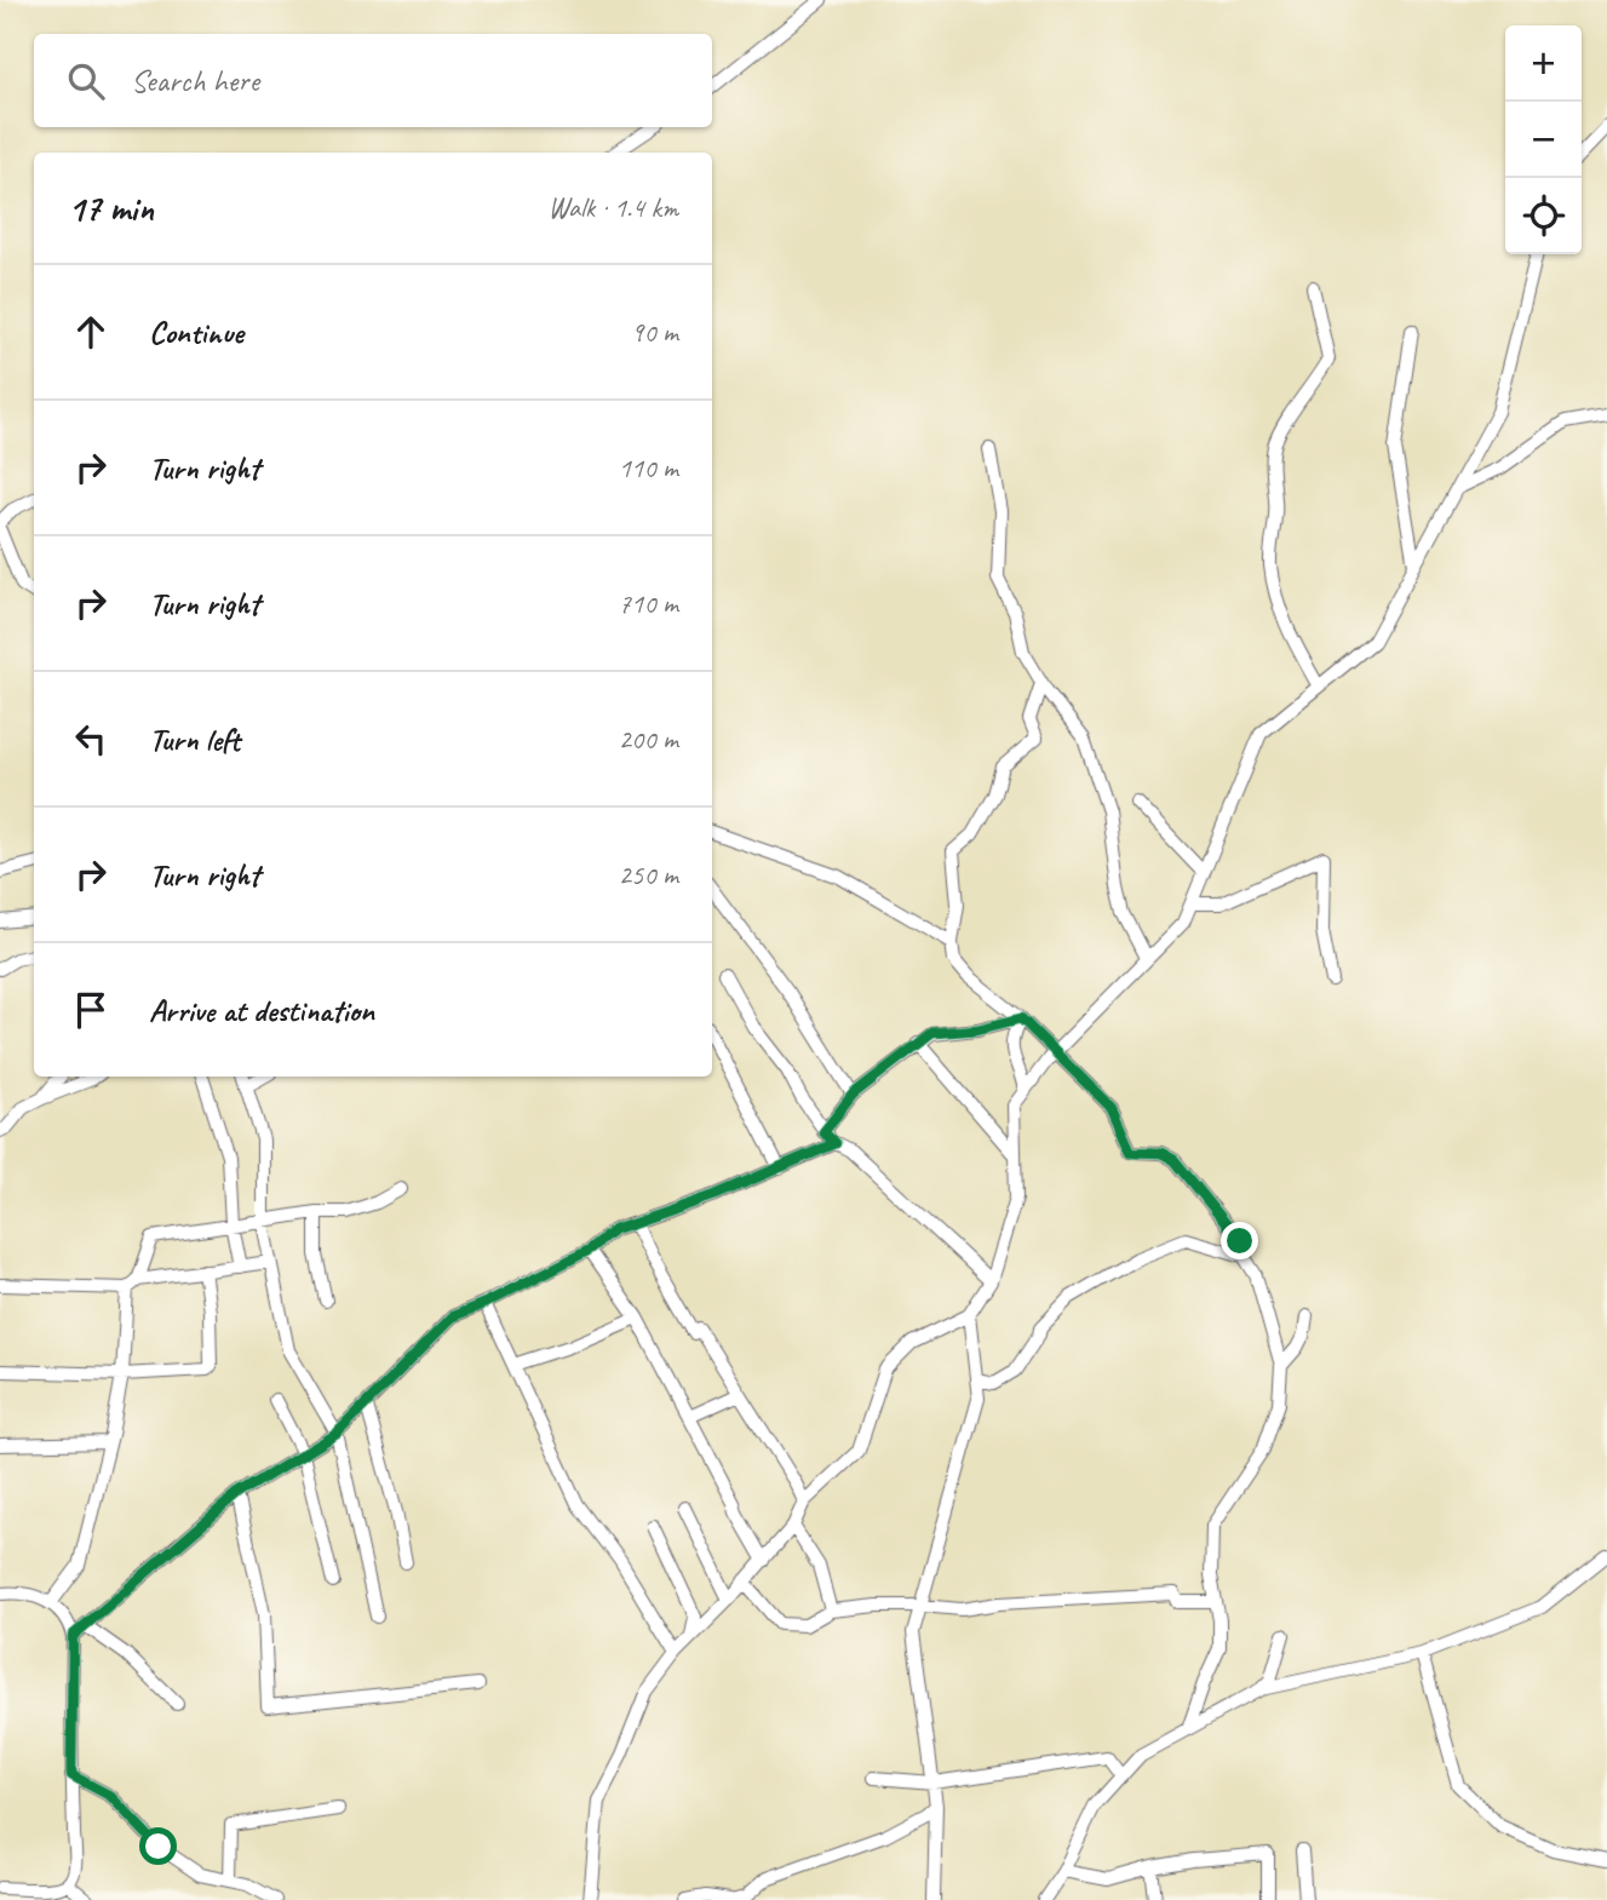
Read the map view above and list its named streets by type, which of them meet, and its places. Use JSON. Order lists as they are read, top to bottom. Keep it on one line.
{"page":{"map_buttons":["+","−"],"search":"Search here","heading":["17 min","Walk · 1.4 km"],"list":[["Continue","90 m"],["Turn right","110 m"],["Turn right","710 m"],["Turn left","200 m"],["Turn right","250 m"],"Arrive at destination"]}}
